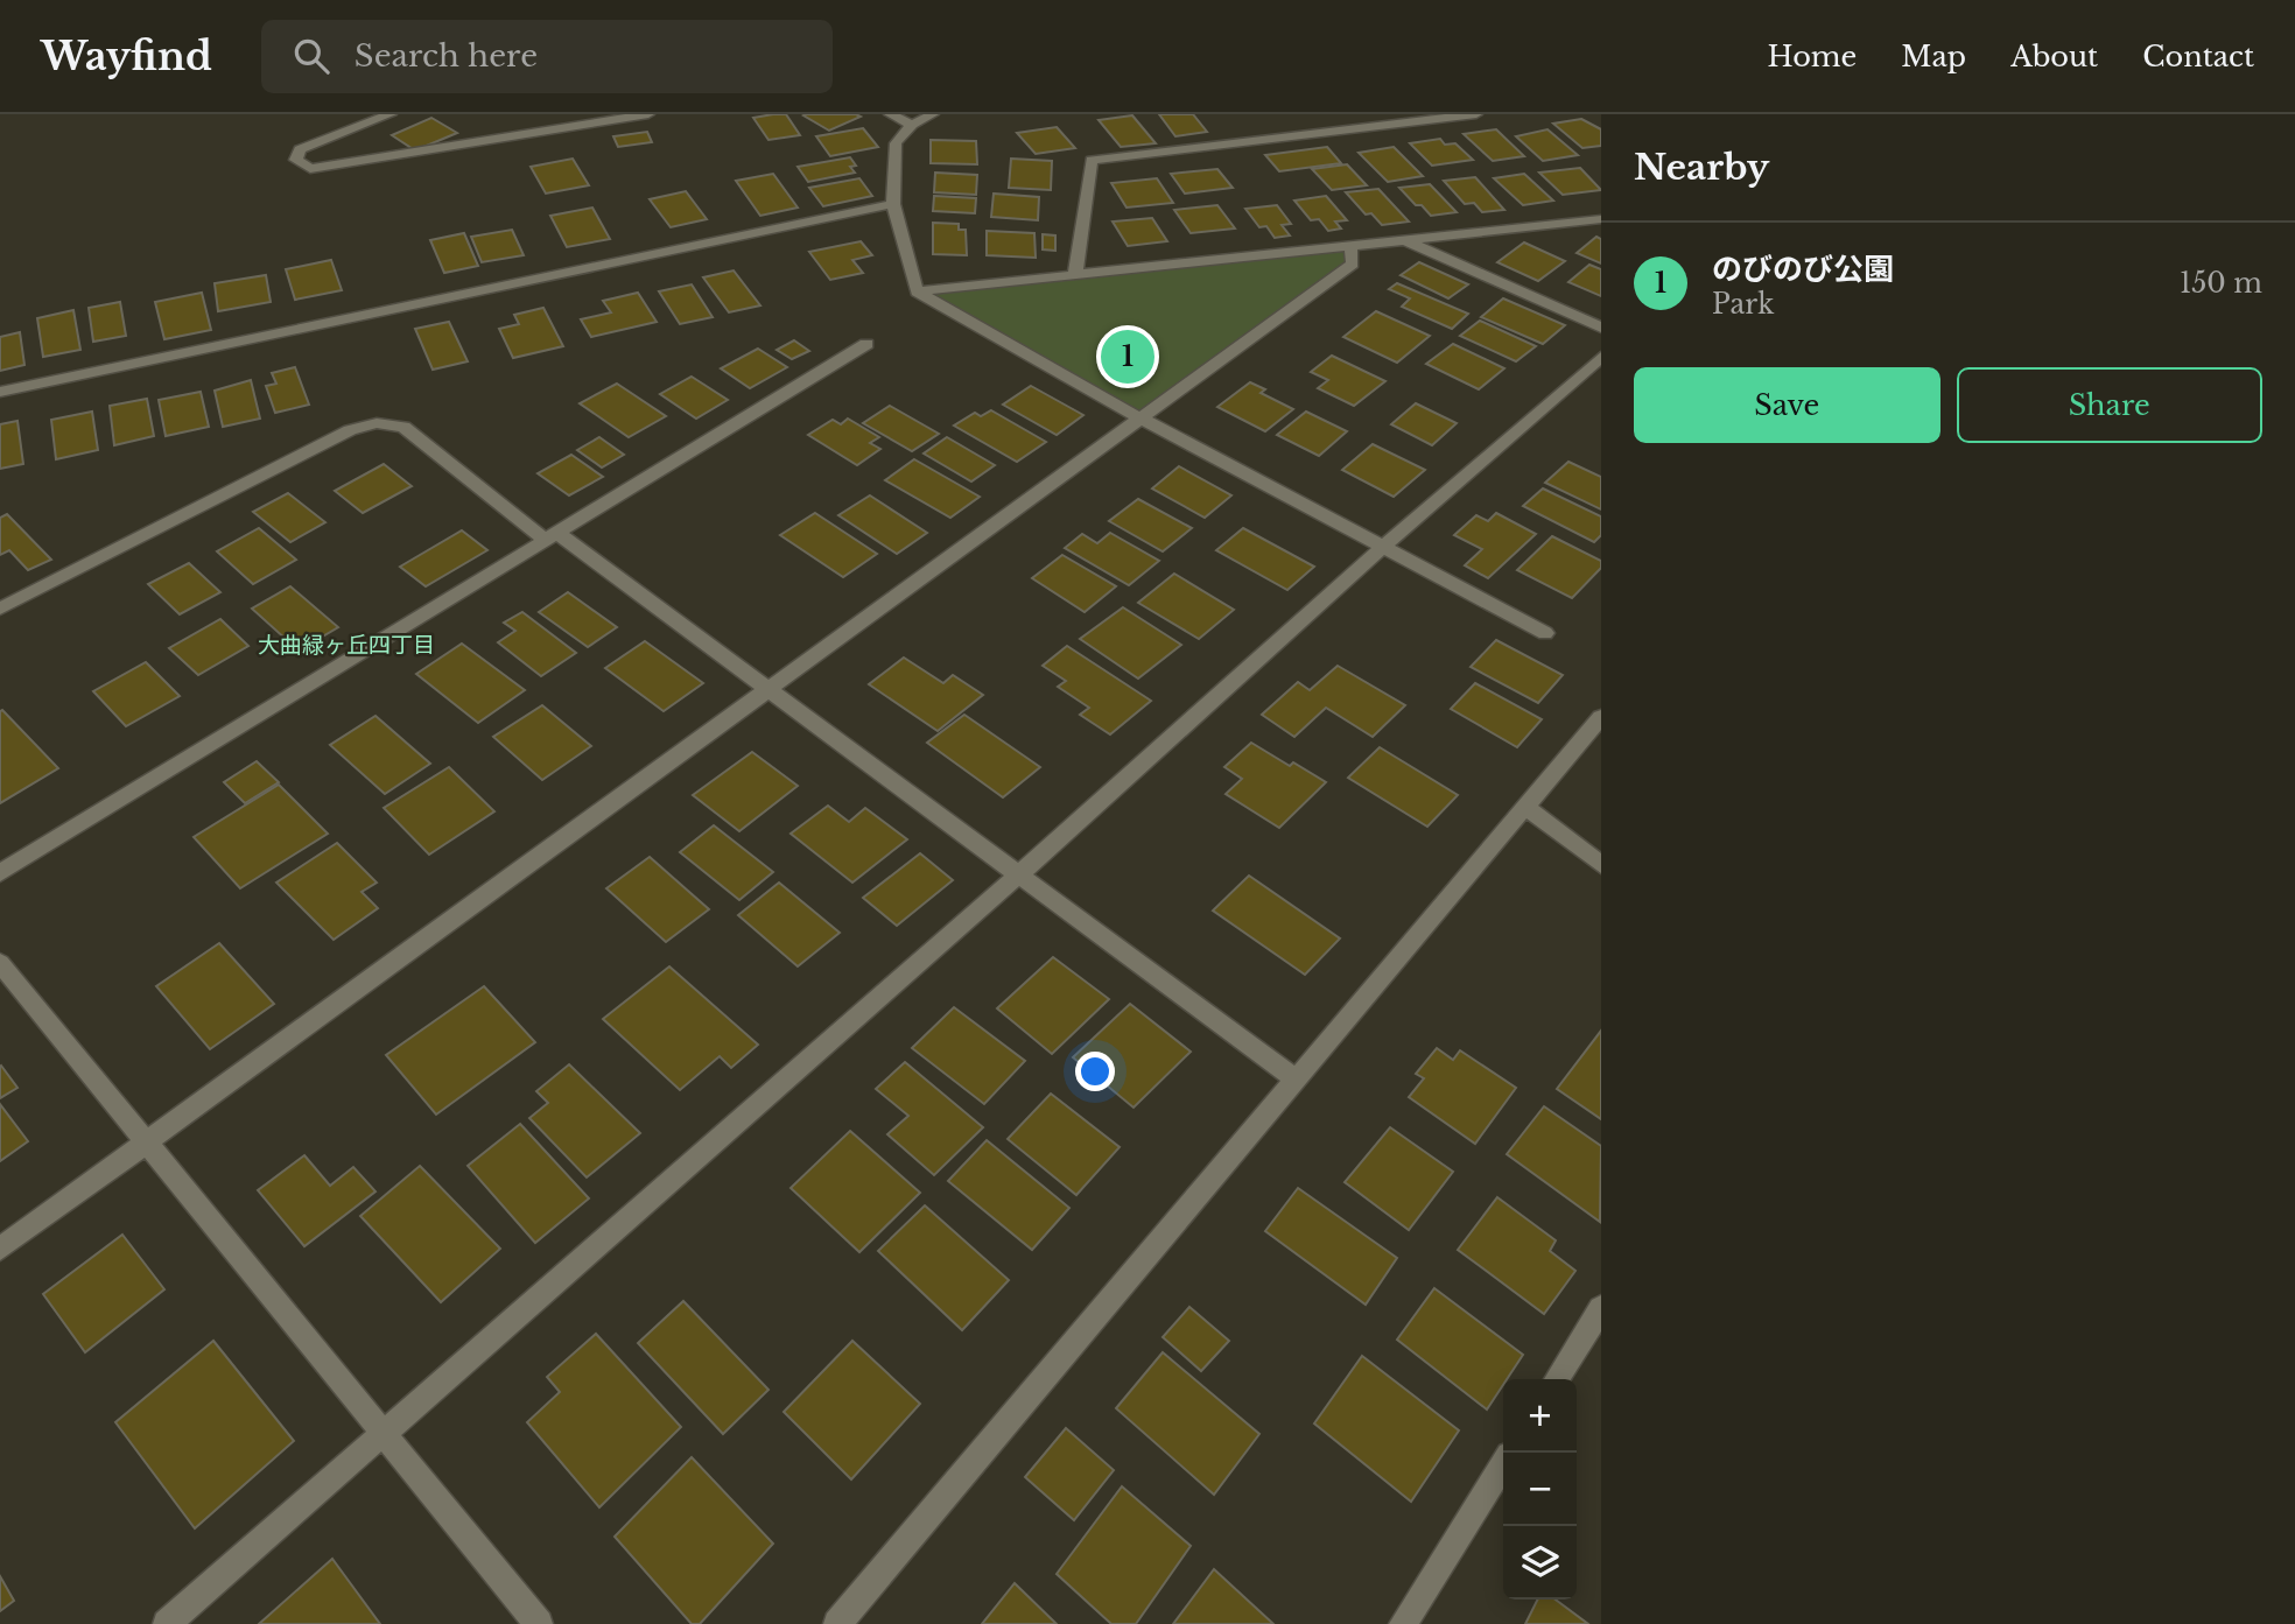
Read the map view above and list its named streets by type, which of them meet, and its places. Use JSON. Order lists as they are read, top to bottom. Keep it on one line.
{"districts":["大曲緑ヶ丘四丁目"],"page":{"header":"Wayfind","search":"Search here","nav":["Home","Map","About","Contact"],"heading":"Nearby","list":[{"mark":"1","name":"のびのび公園","note":"Park","value":"150 m"}],"pins":"1","buttons":["Save","Share"],"map_buttons":["+","−"]}}
